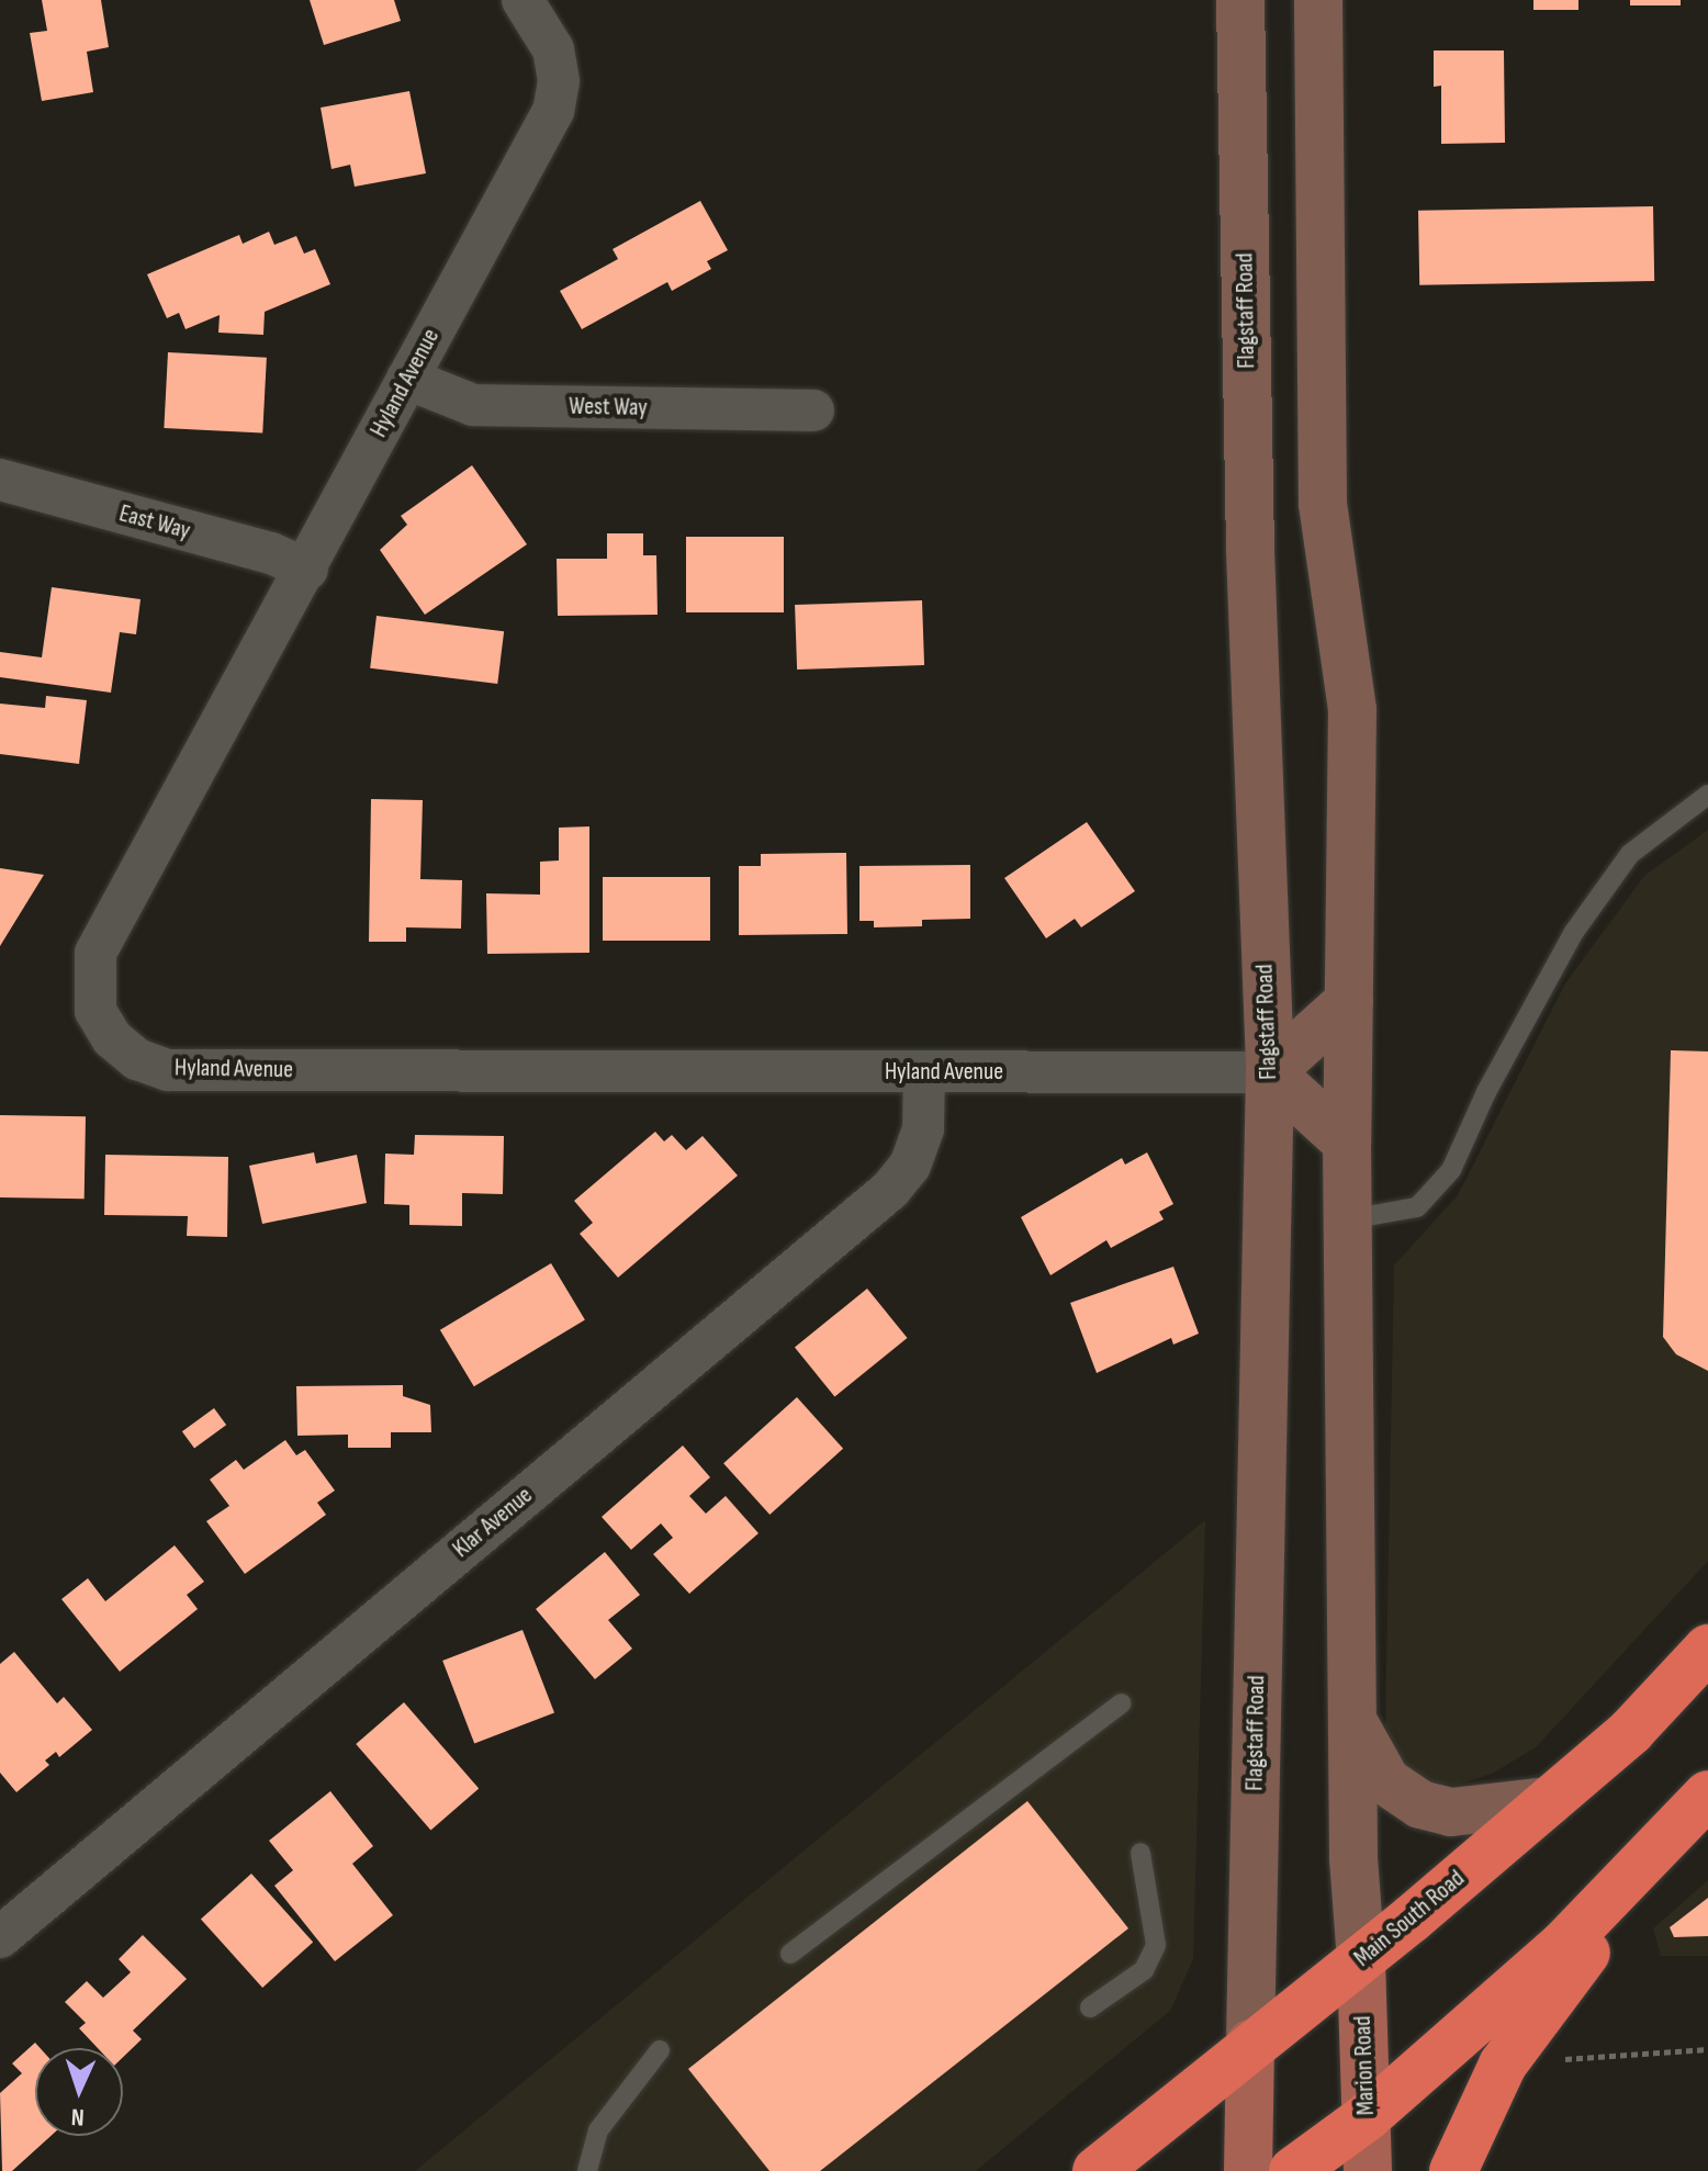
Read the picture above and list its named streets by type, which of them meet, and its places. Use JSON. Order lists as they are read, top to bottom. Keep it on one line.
{"streets":{"highway":["Main South Road"],"main road":["Flagstaff Road","Marion Road"],"street":["Hyland Avenue","West Way","East Way","Klar Avenue"]},"crossings":[["Flagstaff Road","Hyland Avenue"],["Flagstaff Road","Main South Road"],["Hyland Avenue","West Way"],["Hyland Avenue","East Way"],["Hyland Avenue","Klar Avenue"],["Main South Road","Marion Road"]],"north":"bottom"}
